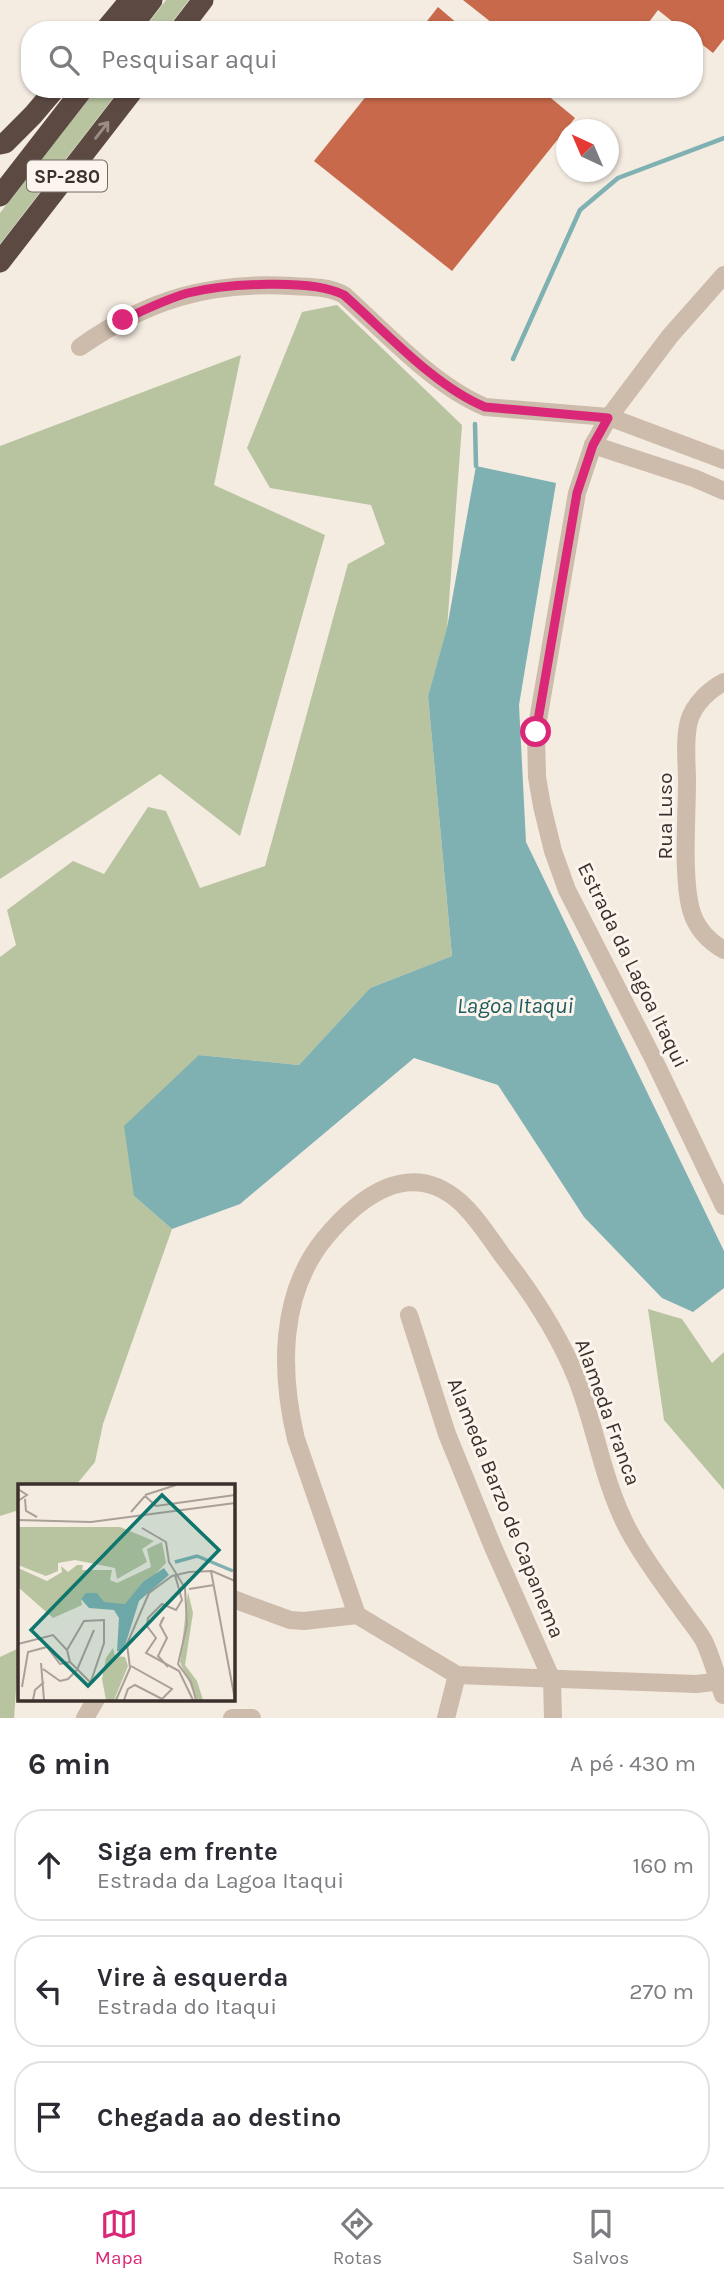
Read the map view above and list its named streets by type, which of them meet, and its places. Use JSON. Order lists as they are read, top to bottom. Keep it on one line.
{"streets":{"highway":["SP-280"],"street":["Rua Luso","Estrada da Lagoa Itaqui","Alameda Franca","Alameda Barzo de Capanema"]},"water":["Lagoa Itaqui"],"north":"top left","page":{"search":"Pesquisar aqui","heading":["6 min","A pé · 430 m"],"list":[["Siga em frente","Estrada da Lagoa Itaqui","160 m"],["Vire à esquerda","Estrada do Itaqui","270 m"],"Chegada ao destino"],"nav":["Mapa","Rotas","Salvos"]}}
